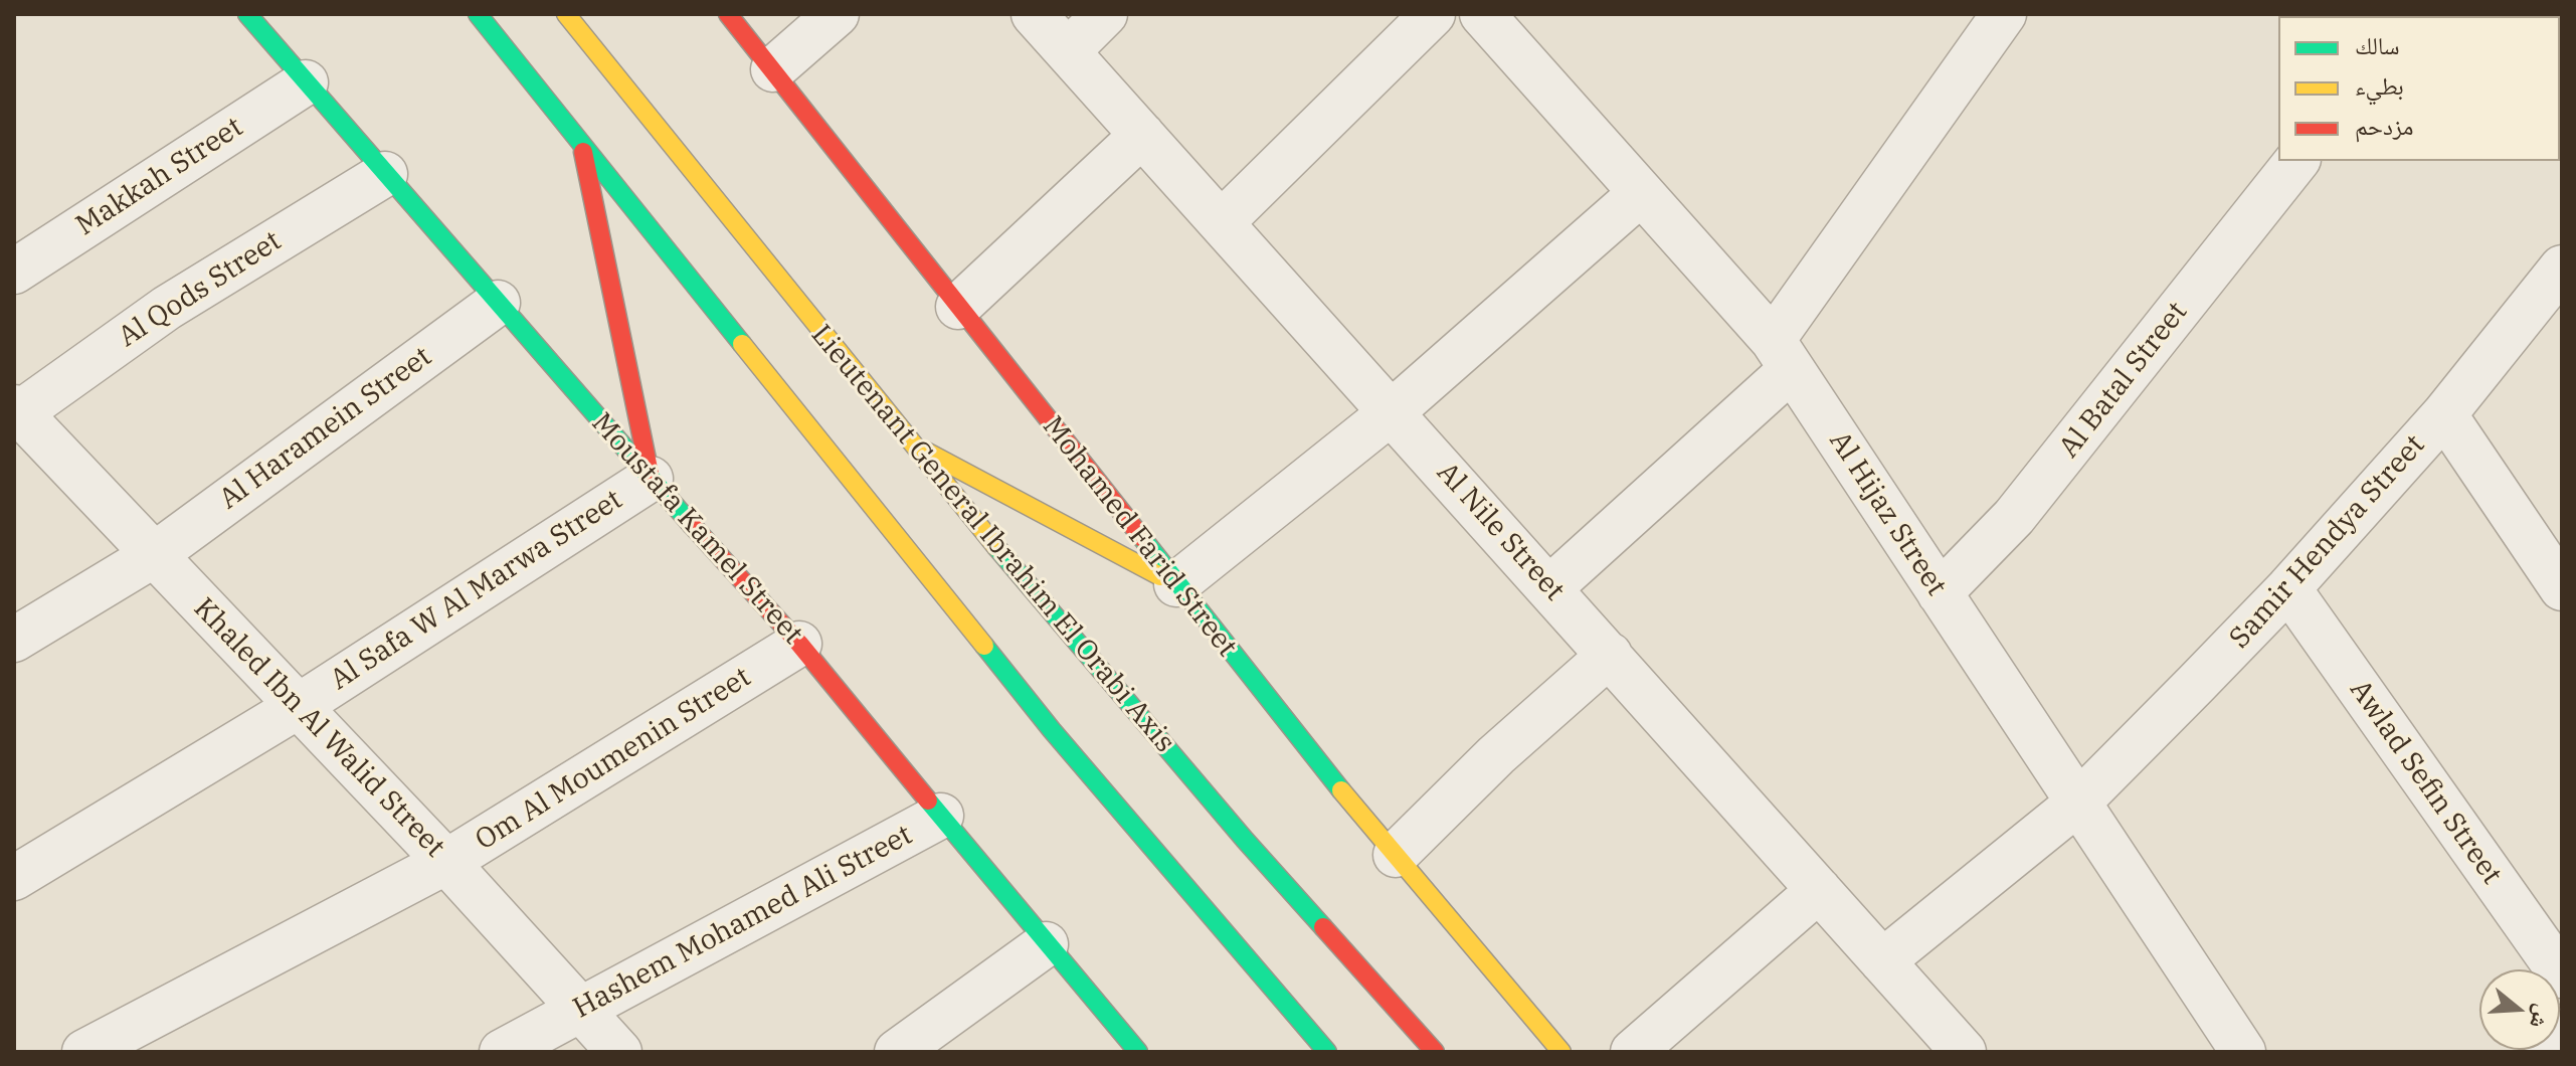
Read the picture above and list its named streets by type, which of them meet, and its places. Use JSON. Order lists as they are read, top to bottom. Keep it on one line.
{"streets":{"main road":["Moustafa Kamel Street","Mohamed Farid Street","Lieutenant General Ibrahim El Orabi Axis"],"street":["Makkah Street","Al Qods Street","Al Batal Street","Al Haramein Street","Al Hijaz Street","Al Nile Street","Samir Hendya Street","Al Safa W Al Marwa Street","Khaled Ibn Al Walid Street","Om Al Moumenin Street","Awlad Sefin Street","Hashem Mohamed Ali Street"]},"crossings":[["Makkah Street","Moustafa Kamel Street"],["Al Qods Street","Moustafa Kamel Street"],["Al Qods Street","Khaled Ibn Al Walid Street"],["Al Batal Street","Al Hijaz Street"],["Al Haramein Street","Moustafa Kamel Street"],["Al Haramein Street","Khaled Ibn Al Walid Street"],["Al Hijaz Street","Samir Hendya Street"],["Moustafa Kamel Street","Al Safa W Al Marwa Street"],["Moustafa Kamel Street","Om Al Moumenin Street"],["Moustafa Kamel Street","Hashem Mohamed Ali Street"],["Al Nile Street","Samir Hendya Street"],["Samir Hendya Street","Awlad Sefin Street"],["Al Safa W Al Marwa Street","Khaled Ibn Al Walid Street"],["Khaled Ibn Al Walid Street","Om Al Moumenin Street"],["Khaled Ibn Al Walid Street","Hashem Mohamed Ali Street"]],"legend":["سالك","بطيء","مزدحم"],"north":"right"}
